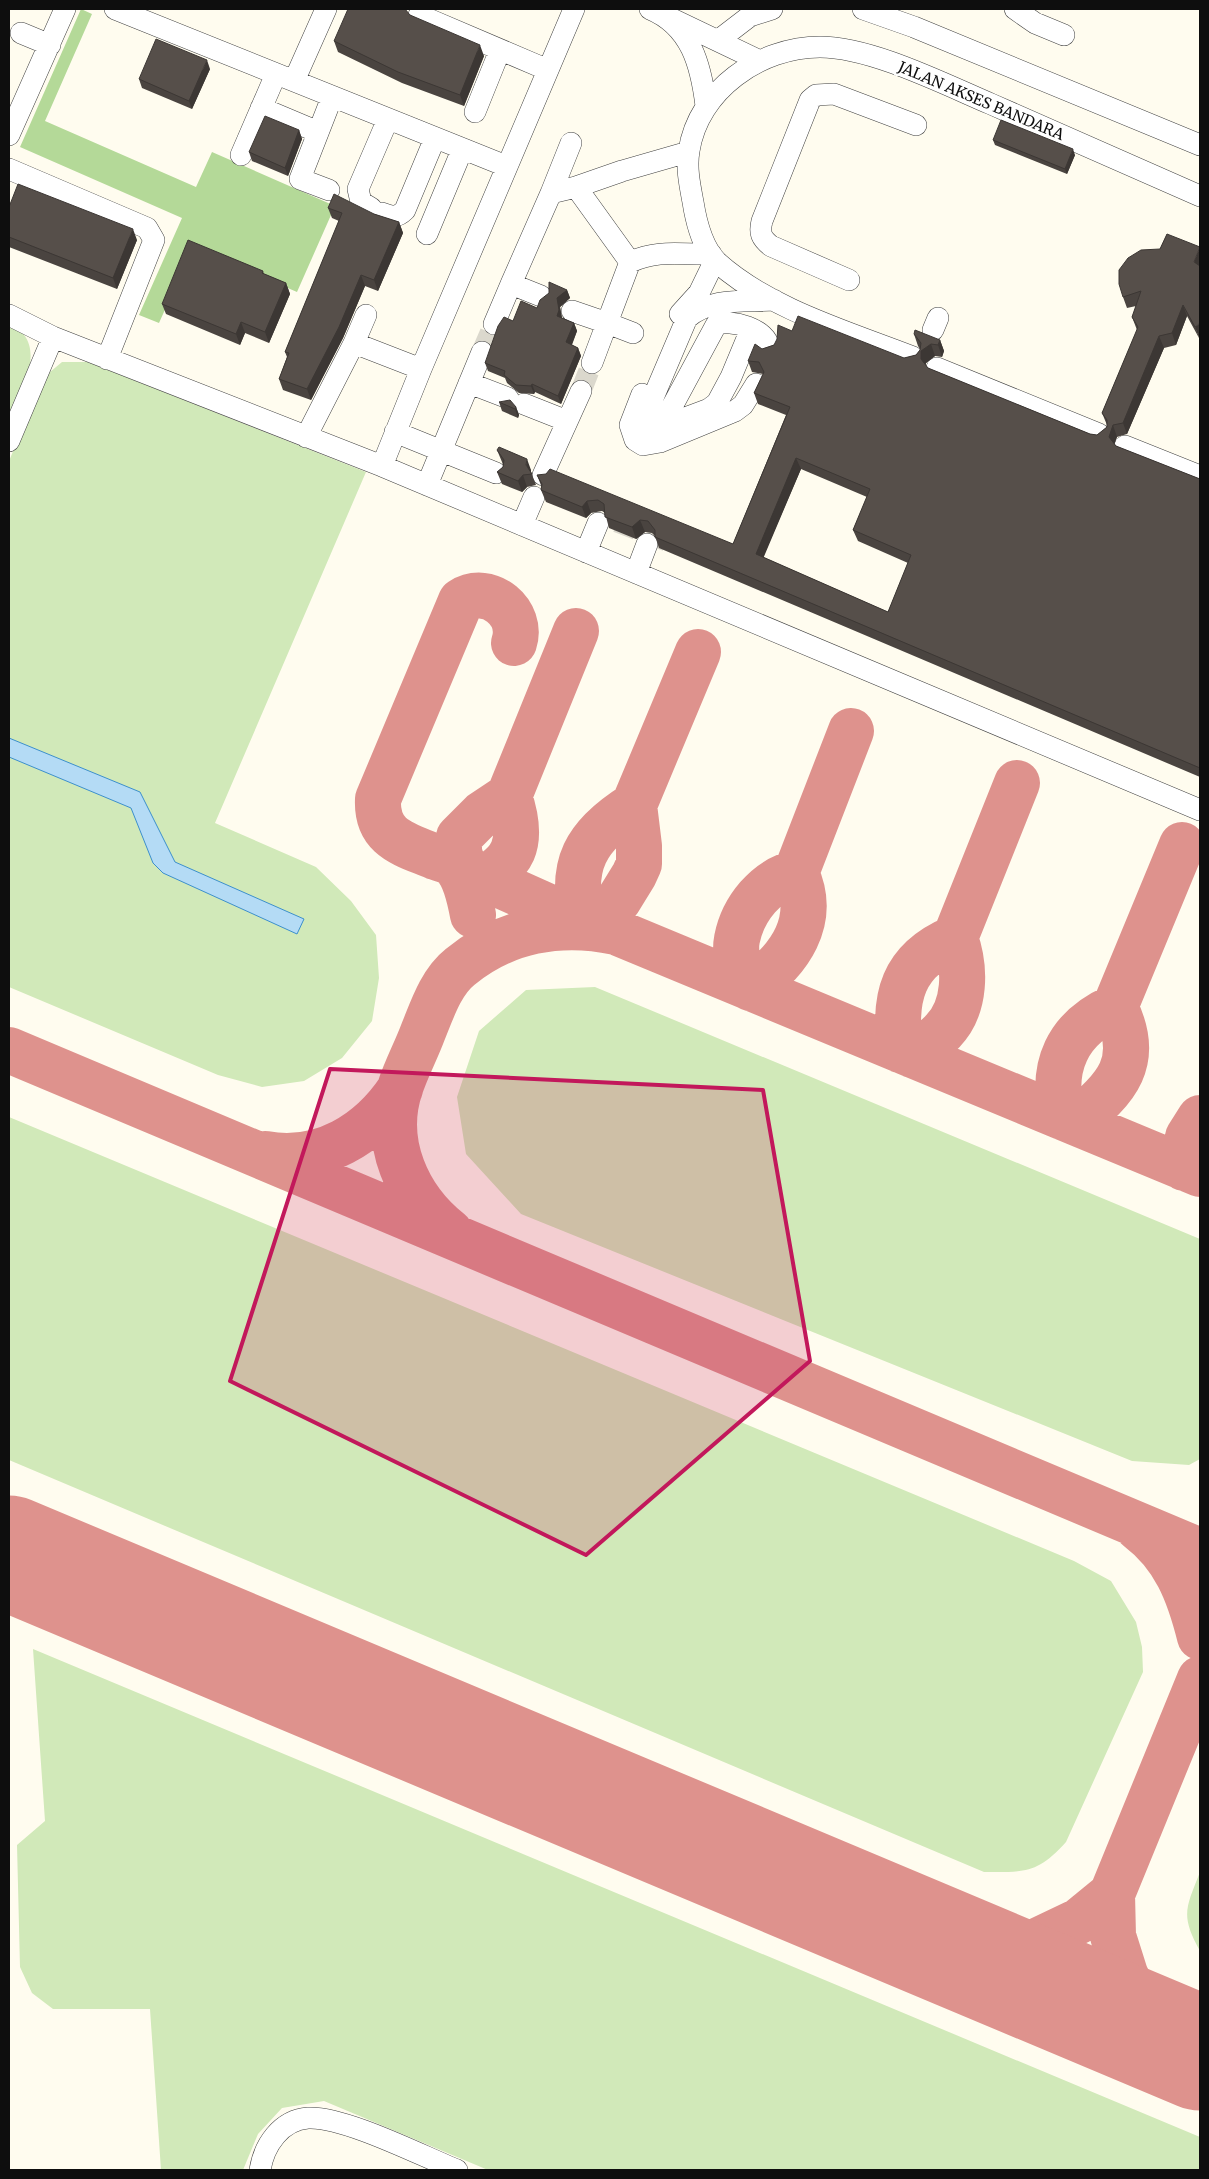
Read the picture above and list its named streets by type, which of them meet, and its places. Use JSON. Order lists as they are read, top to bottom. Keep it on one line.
{"streets":{"street":["JALAN AKSES BANDARA"]}}
